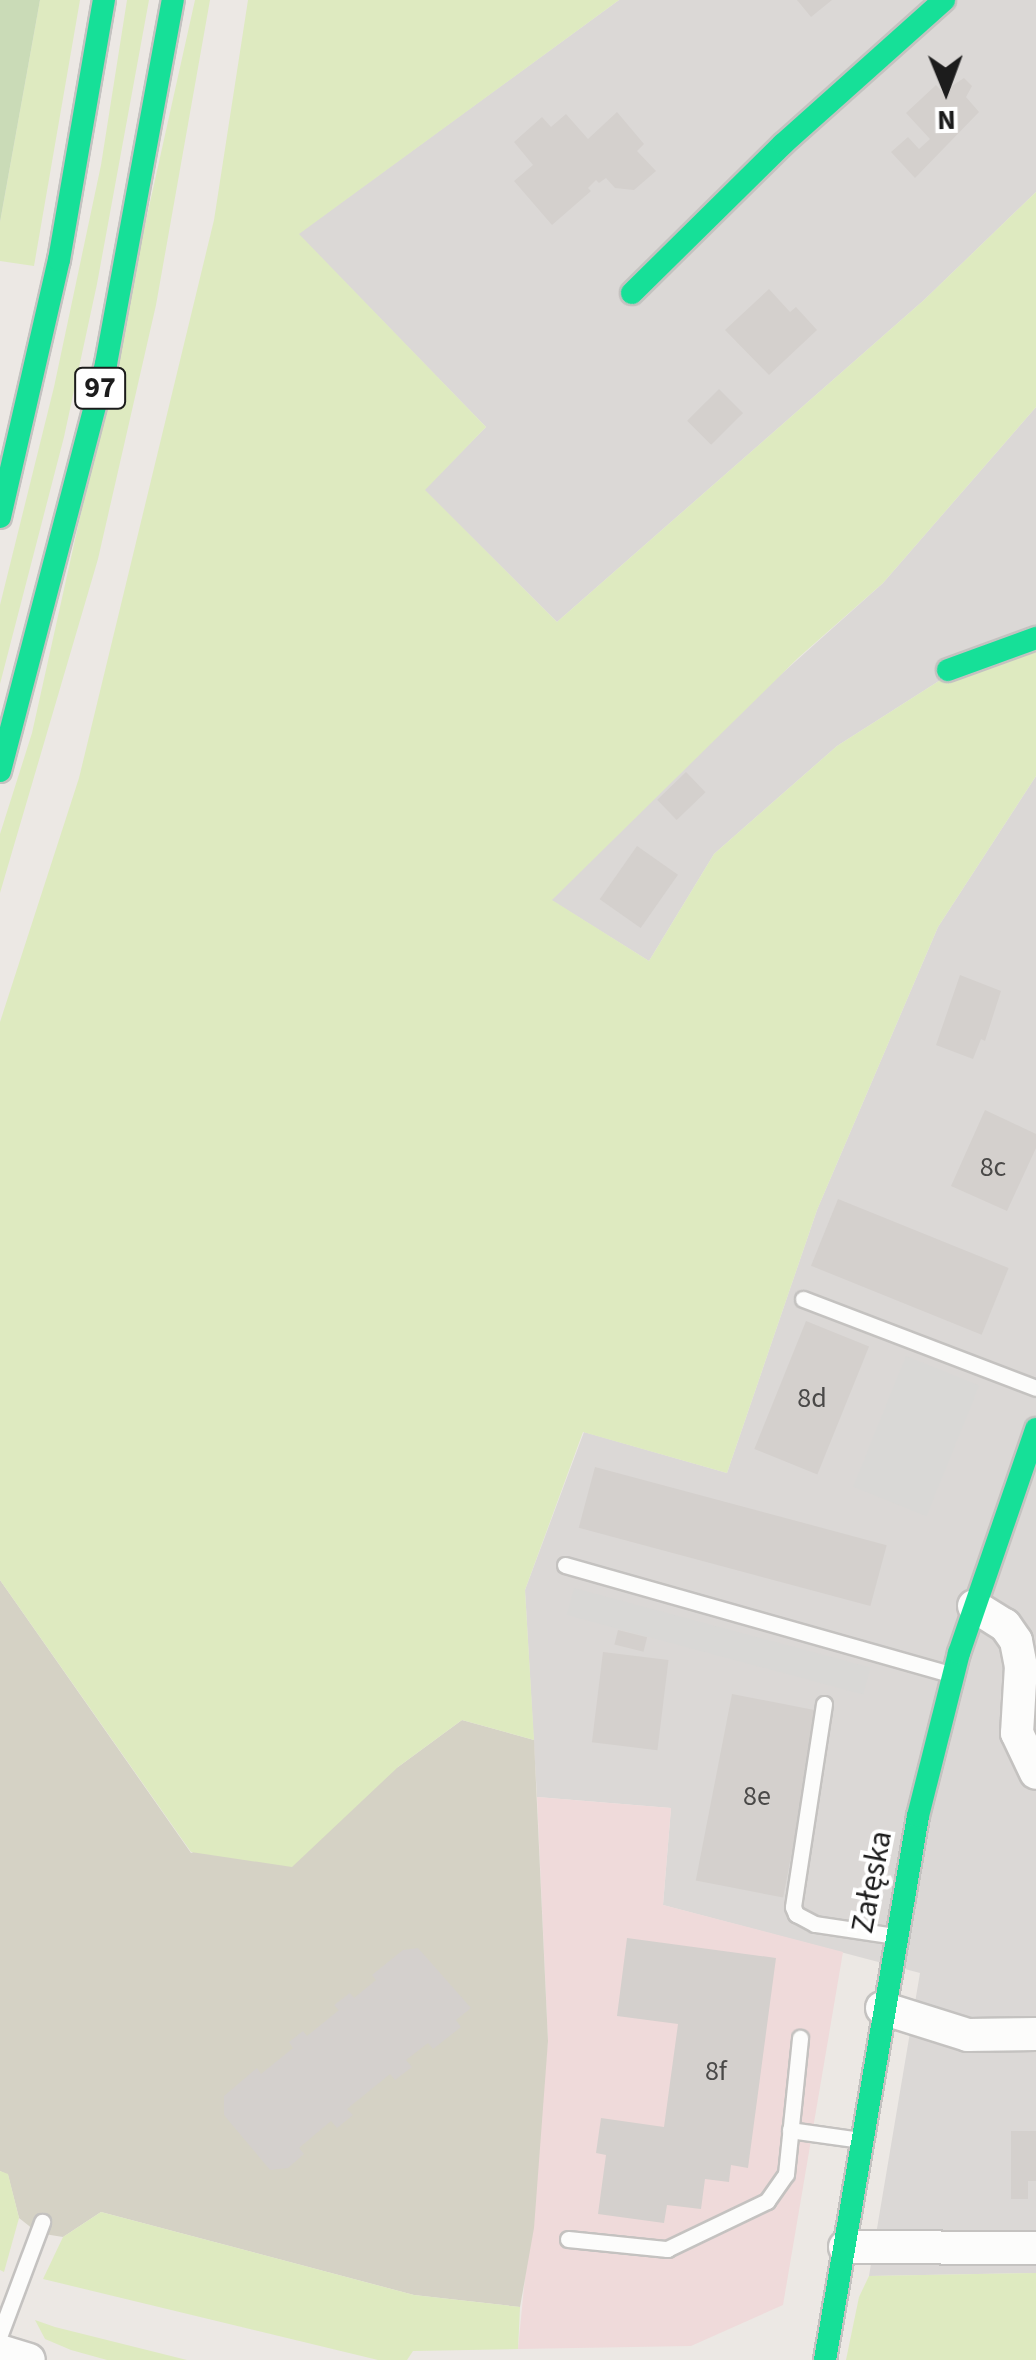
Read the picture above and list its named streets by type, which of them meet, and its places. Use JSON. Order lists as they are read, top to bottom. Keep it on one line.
{"streets":{"street":["97","Załęska"]},"house_numbers":["8c","8d","8e","8f"],"north":"bottom"}
